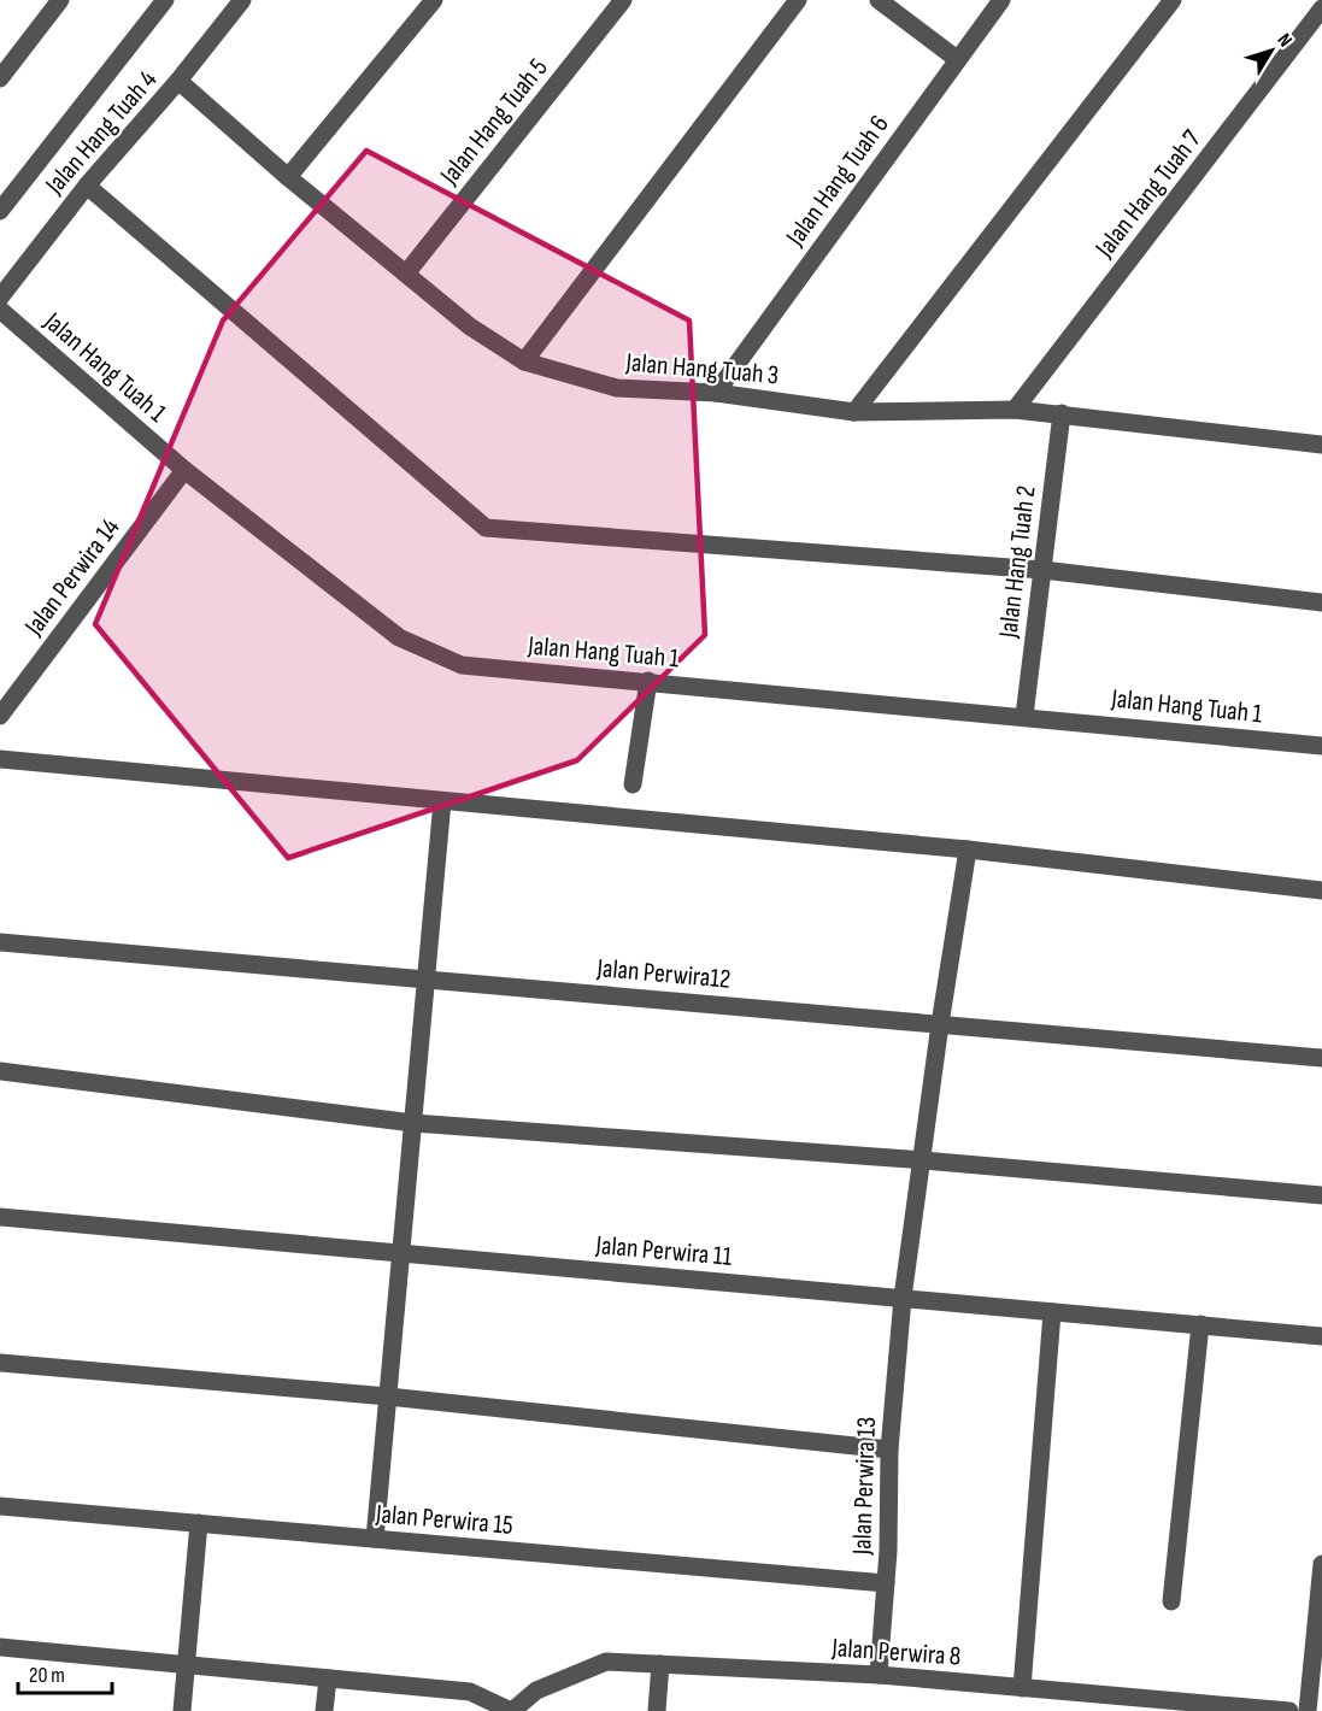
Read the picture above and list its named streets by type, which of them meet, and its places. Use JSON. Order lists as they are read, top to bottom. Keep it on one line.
{"streets":{"street":["Jalan Hang Tuah 5","Jalan Hang Tuah 4","Jalan Hang Tuah 6","Jalan Hang Tuah 7","Jalan Hang Tuah 1","Jalan Hang Tuah 3","Jalan Hang Tuah 2","Jalan Perwira 14","Jalan Perwira12","Jalan Perwira 11","Jalan Perwira 13","Jalan Perwira 15","Jalan Perwira 8"]},"crossings":[["Jalan Hang Tuah 5","Jalan Hang Tuah 3"],["Jalan Hang Tuah 4","Jalan Hang Tuah 3"],["Jalan Hang Tuah 6","Jalan Hang Tuah 3"],["Jalan Hang Tuah 7","Jalan Hang Tuah 3"],["Jalan Hang Tuah 1","Jalan Hang Tuah 2"],["Jalan Hang Tuah 1","Jalan Perwira 14"],["Jalan Hang Tuah 3","Jalan Hang Tuah 2"],["Jalan Perwira12","Jalan Perwira 13"],["Jalan Perwira 11","Jalan Perwira 13"],["Jalan Perwira 13","Jalan Perwira 15"],["Jalan Perwira 13","Jalan Perwira 8"]],"scale_bar":"20 m","north":"top right"}
